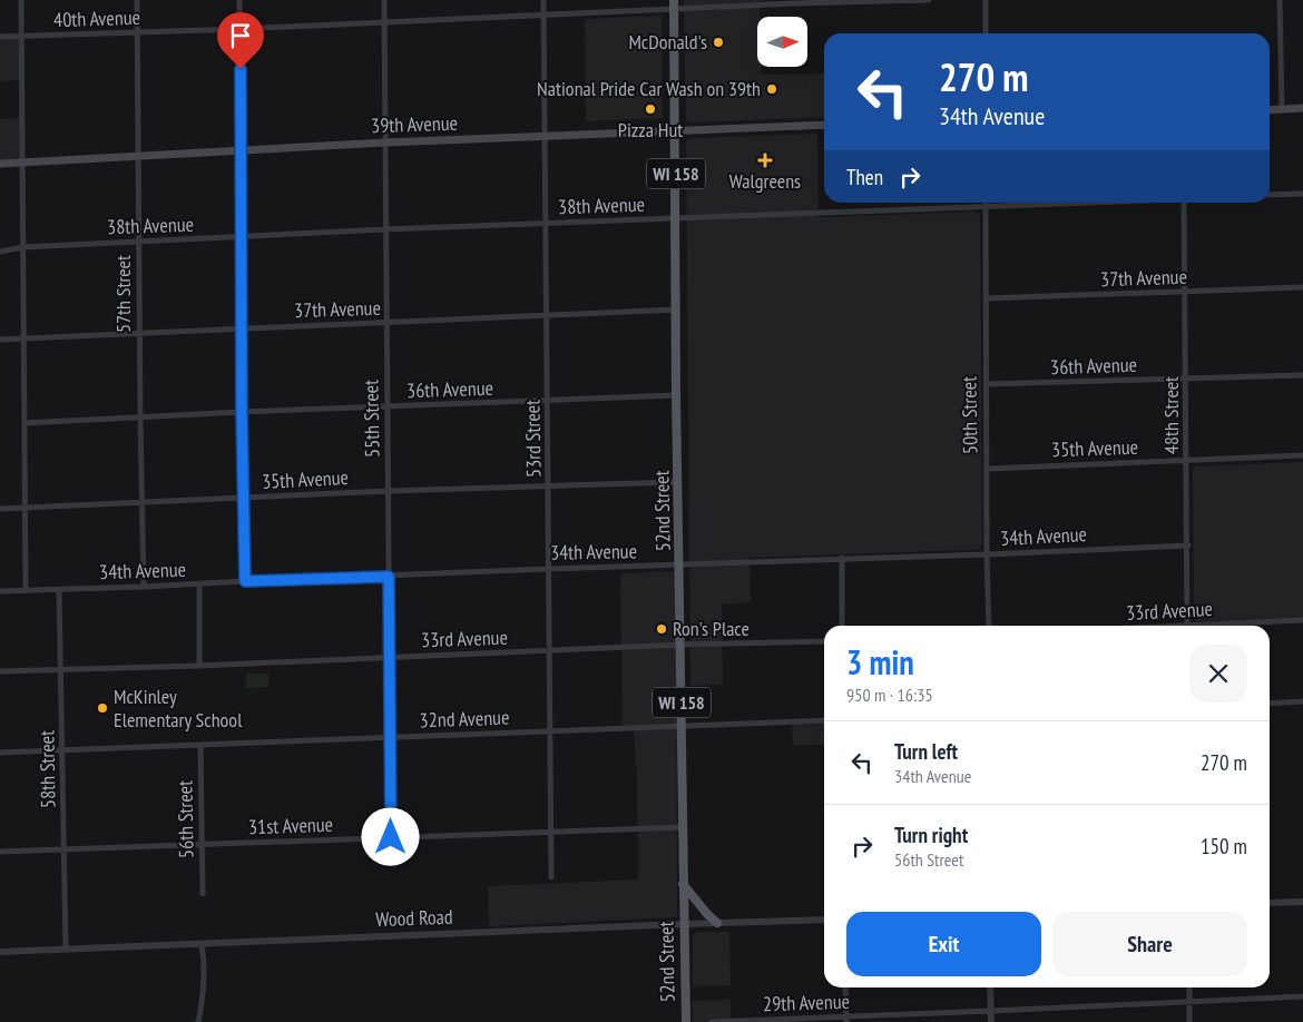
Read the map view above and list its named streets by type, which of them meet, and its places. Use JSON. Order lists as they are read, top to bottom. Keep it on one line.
{"streets":{"main road":["39th Avenue","WI 158","52nd Street"],"street":["40th Avenue","38th Avenue","37th Avenue","57th Street","36th Avenue","50th Street","48th Street","55th Street","53rd Street","35th Avenue","34th Avenue","33rd Avenue","32nd Avenue","58th Street","56th Street","31st Avenue","Wood Road","29th Avenue"]},"crossings":[["40th Avenue","57th Street"],["40th Avenue","55th Street"],["40th Avenue","53rd Street"],["40th Avenue","52nd Street"],["39th Avenue","57th Street"],["39th Avenue","55th Street"],["39th Avenue","53rd Street"],["39th Avenue","52nd Street"],["38th Avenue","57th Street"],["38th Avenue","50th Street"],["38th Avenue","55th Street"],["38th Avenue","53rd Street"],["38th Avenue","52nd Street"],["37th Avenue","57th Street"],["37th Avenue","50th Street"],["37th Avenue","48th Street"],["37th Avenue","55th Street"],["37th Avenue","53rd Street"],["37th Avenue","52nd Street"],["57th Street","36th Avenue"],["57th Street","35th Avenue"],["57th Street","34th Avenue"],["36th Avenue","50th Street"],["36th Avenue","48th Street"],["36th Avenue","55th Street"],["36th Avenue","53rd Street"],["36th Avenue","52nd Street"],["50th Street","35th Avenue"],["50th Street","34th Avenue"],["48th Street","35th Avenue"],["48th Street","34th Avenue"],["55th Street","35th Avenue"],["55th Street","34th Avenue"],["55th Street","33rd Avenue"],["55th Street","32nd Avenue"],["55th Street","31st Avenue"],["53rd Street","35th Avenue"],["53rd Street","34th Avenue"],["53rd Street","33rd Avenue"],["53rd Street","32nd Avenue"],["53rd Street","31st Avenue"],["35th Avenue","52nd Street"],["52nd Street","34th Avenue"],["52nd Street","33rd Avenue"],["52nd Street","32nd Avenue"],["52nd Street","31st Avenue"],["52nd Street","Wood Road"],["34th Avenue","58th Street"],["33rd Avenue","58th Street"],["32nd Avenue","58th Street"],["32nd Avenue","56th Street"],["58th Street","31st Avenue"],["58th Street","Wood Road"],["56th Street","31st Avenue"]],"places":{"other":["McDonald's","National Pride Car Wash on 39th","Pizza Hut","Ron's Place","McKinley Elementary School"],"health":["Walgreens"]},"north":"right","page":{"turn":["270 m","34th Avenue"],"then":"Then","heading":["3 min","950 m · 16:35"],"list":[{"name":"Turn left","note":"34th Avenue","value":"270 m"},{"name":"Turn right","note":"56th Street","value":"150 m"}],"buttons":["Exit","Share"]}}
